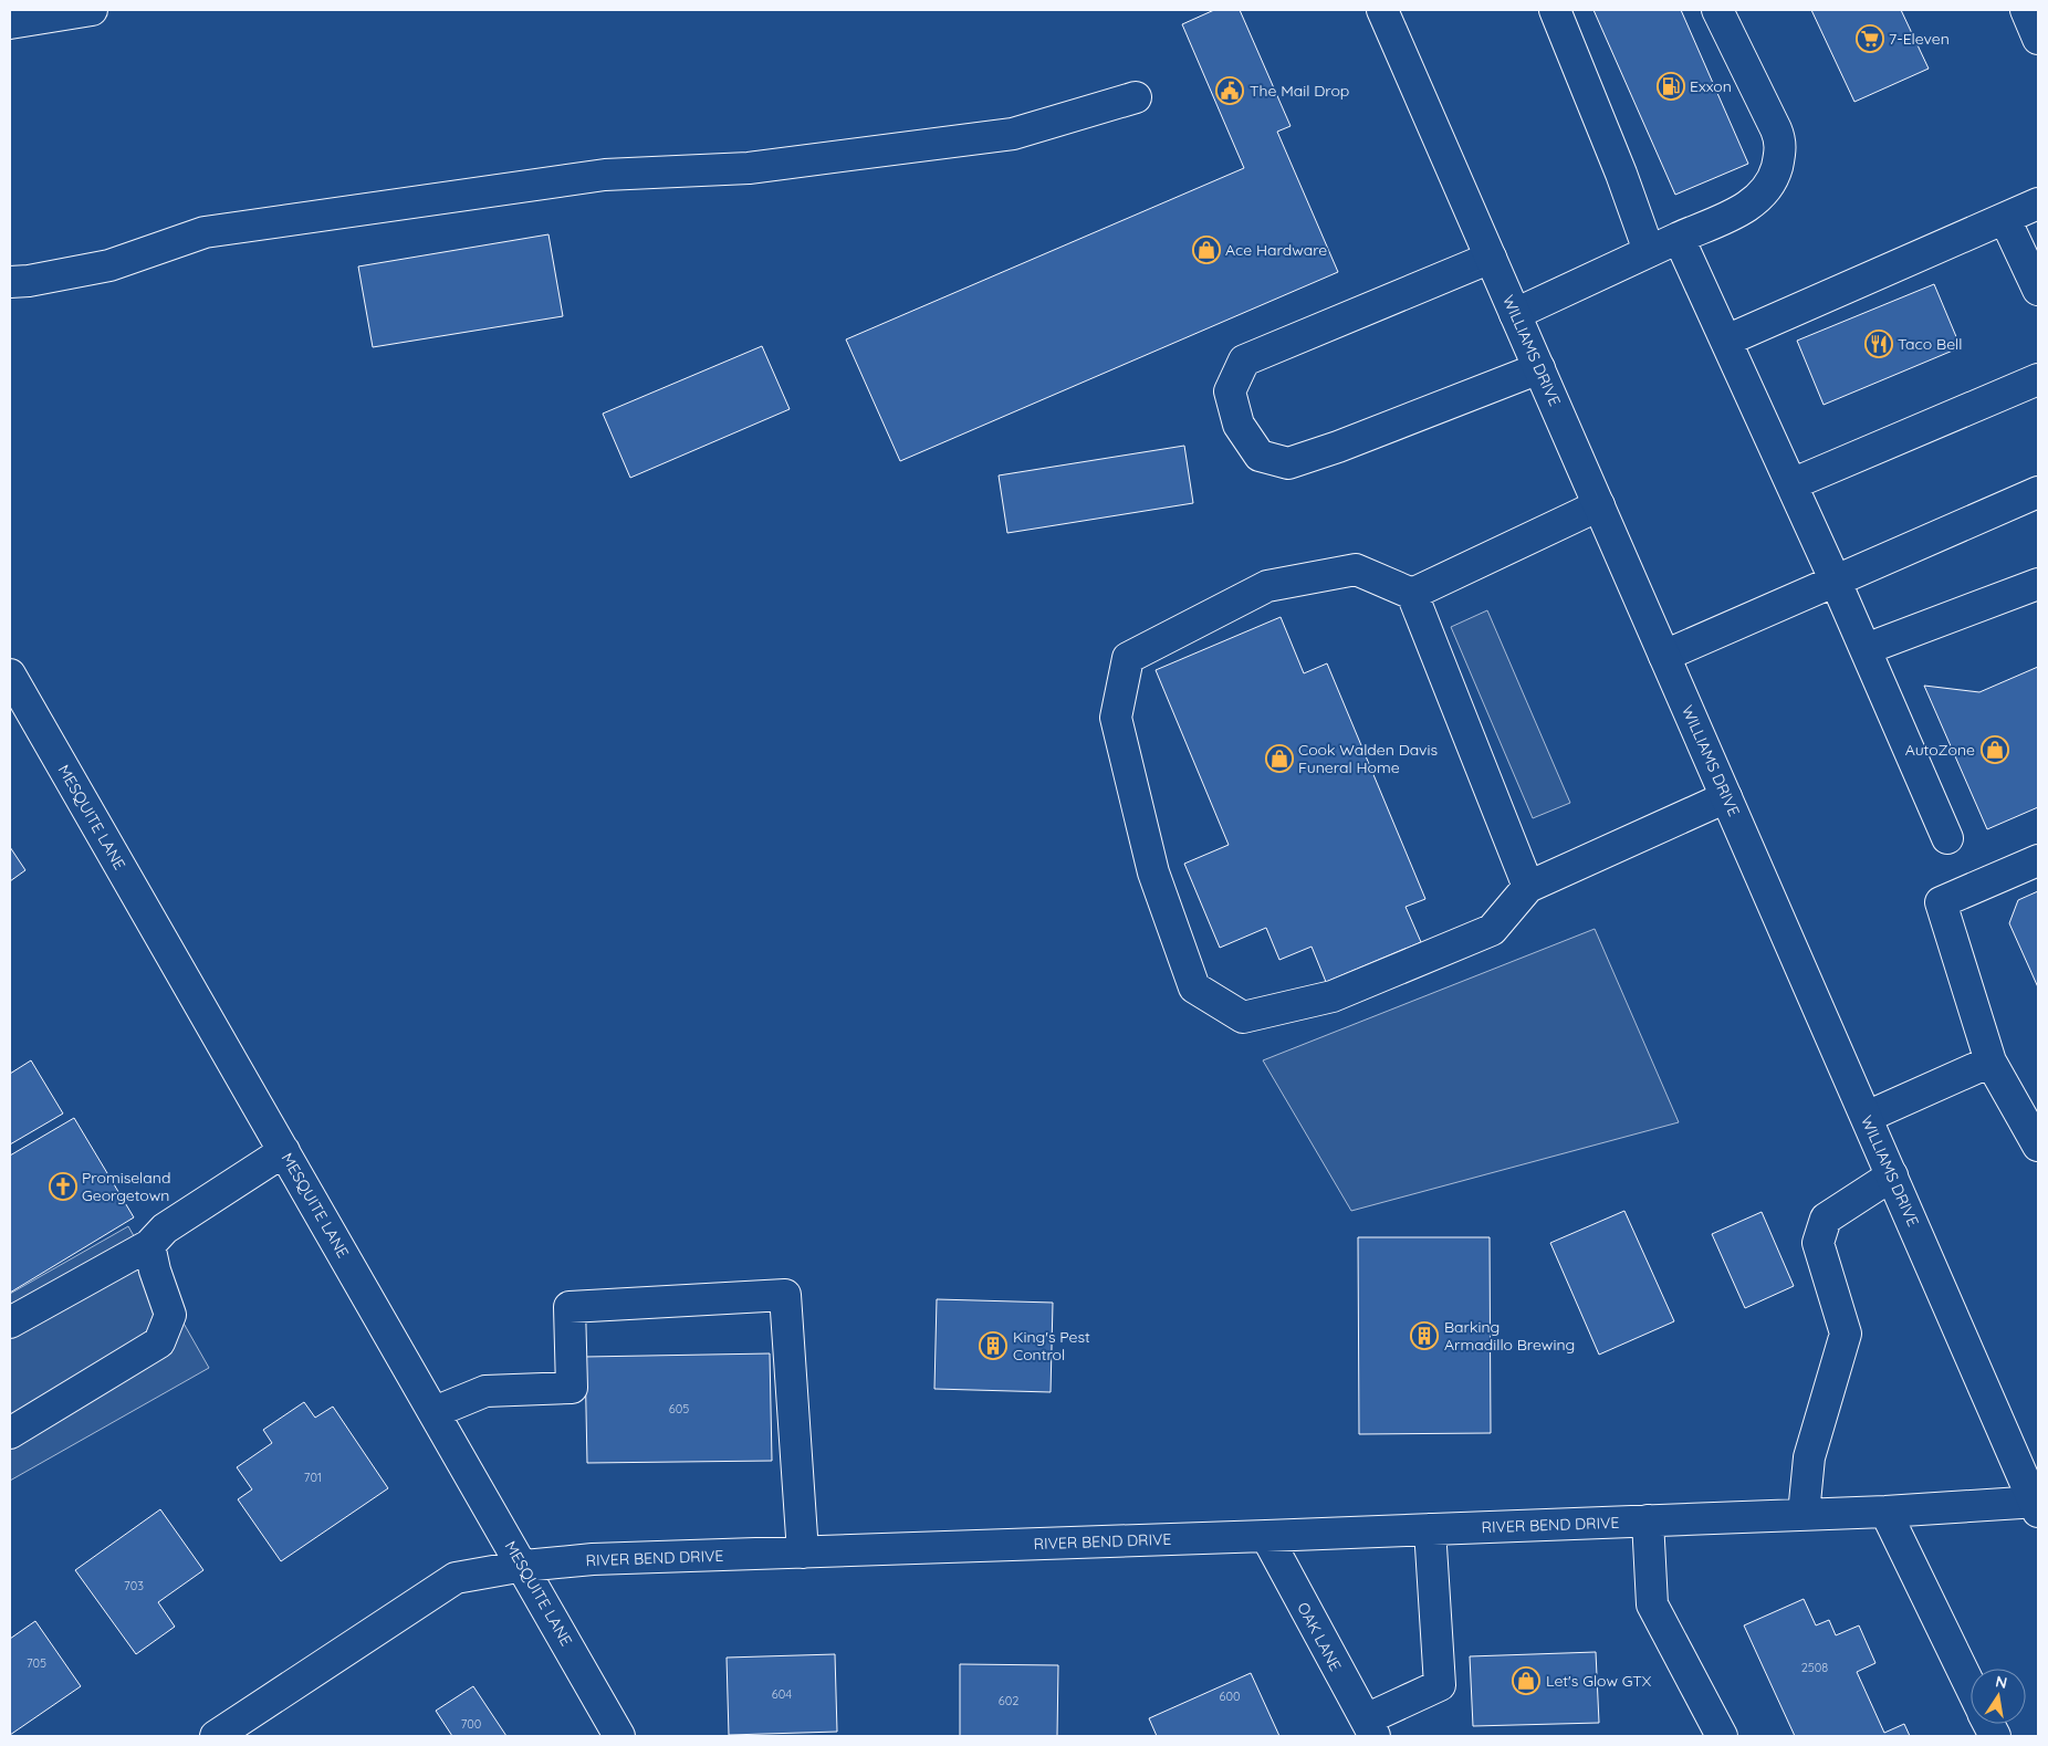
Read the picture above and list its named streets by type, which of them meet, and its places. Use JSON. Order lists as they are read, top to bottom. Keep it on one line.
{"streets":{"street":["WILLIAMS DRIVE","MESQUITE LANE","RIVER BEND DRIVE","OAK LANE"]},"crossings":[["WILLIAMS DRIVE","RIVER BEND DRIVE"],["MESQUITE LANE","RIVER BEND DRIVE"],["RIVER BEND DRIVE","OAK LANE"]],"places":{"supermarket":["7-Eleven"],"fuel station":["Exxon"],"public building":["The Mail Drop"],"shop":["Ace Hardware","AutoZone","Cook Walden Davis Funeral Home","Let's Glow GTX"],"restaurant":["Taco Bell"],"church":["Promiseland Georgetown"],"building":["Barking Armadillo Brewing","King's Pest Control"]},"house_numbers":["605","701","703","705","2508","604","600","602","700"],"north":"top"}
